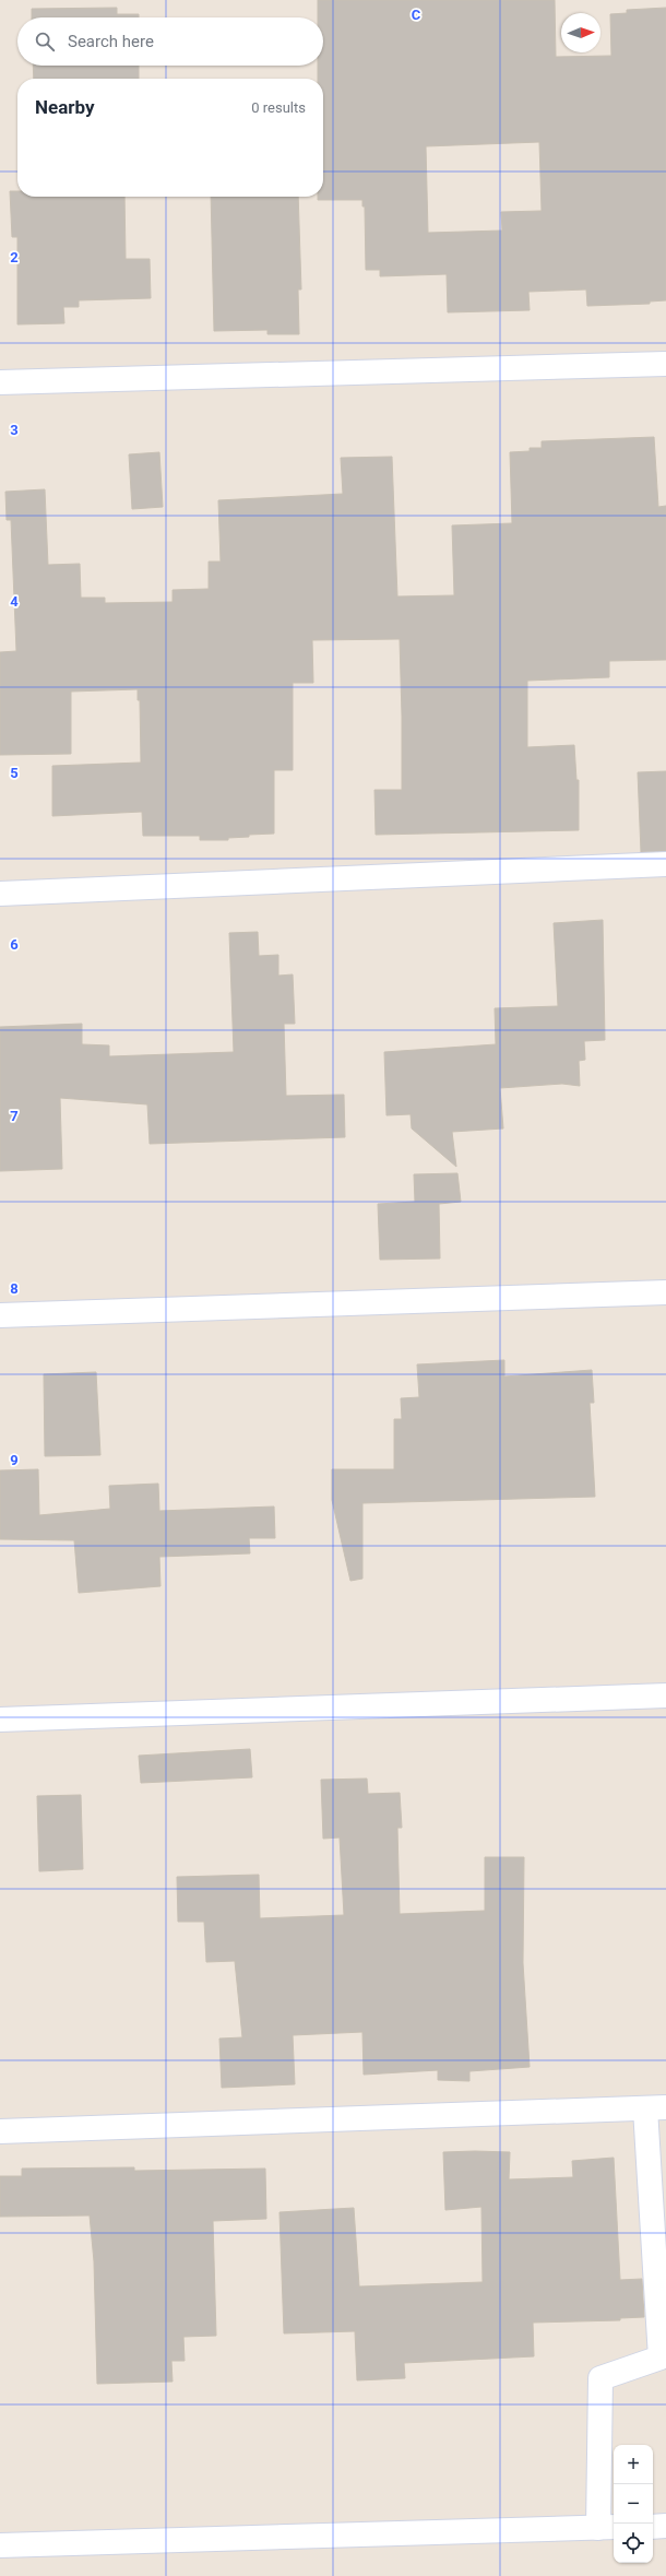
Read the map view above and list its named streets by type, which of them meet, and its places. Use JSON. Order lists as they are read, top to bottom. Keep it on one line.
{"north":"right","page":{"search":"Search here","heading":["Nearby","0 results"],"map_buttons":["+","−"]},"grid":{"columns":["C"],"rows":["2","3","4","5","6","7","8","9"]}}
